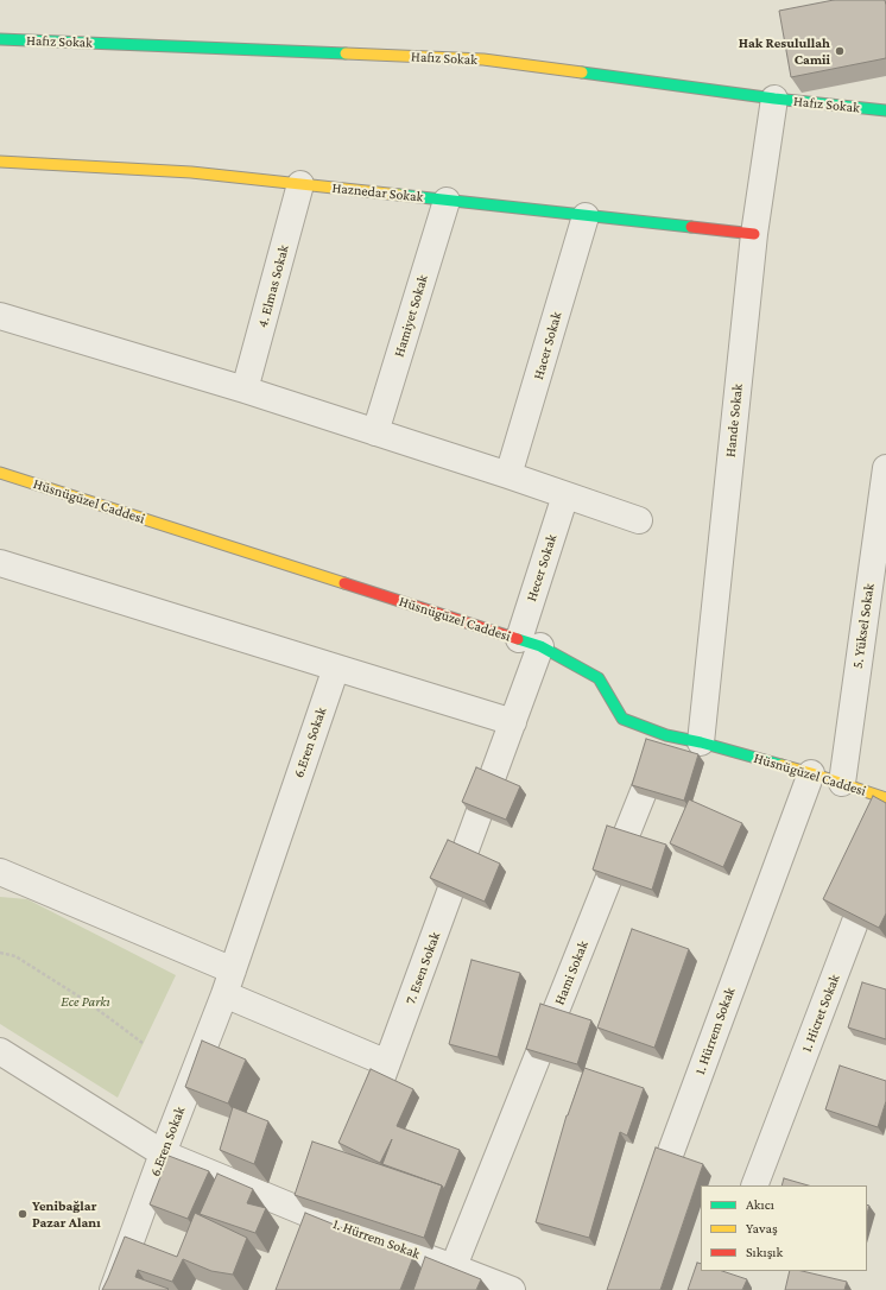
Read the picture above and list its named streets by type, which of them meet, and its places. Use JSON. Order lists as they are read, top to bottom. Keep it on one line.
{"streets":{"street":["Hafız Sokak","Haznedar Sokak","4. Elmas Sokak","Hamiyet Sokak","Hacer Sokak","Hande Sokak","Hüsnügüzel Caddesi","Hecer Sokak","5. Yüksel Sokak","6.Eren Sokak","7. Esen Sokak","Hami Sokak","1. Hicret Sokak","1. Hürrem Sokak"]},"crossings":[["Hafız Sokak","Hande Sokak"],["Haznedar Sokak","4. Elmas Sokak"],["Haznedar Sokak","Hamiyet Sokak"],["Haznedar Sokak","Hacer Sokak"],["Haznedar Sokak","Hande Sokak"],["Hande Sokak","Hüsnügüzel Caddesi"],["Hüsnügüzel Caddesi","Hecer Sokak"],["Hüsnügüzel Caddesi","5. Yüksel Sokak"],["Hüsnügüzel Caddesi","7. Esen Sokak"],["Hüsnügüzel Caddesi","Hami Sokak"],["Hüsnügüzel Caddesi","1. Hürrem Sokak"],["Hecer Sokak","7. Esen Sokak"],["6.Eren Sokak","1. Hürrem Sokak"],["Hami Sokak","1. Hürrem Sokak"]],"parks":["Ece Parkı"],"places":["Hak Resulullah Camii","Yenibağlar Pazar Alanı"],"legend":["Akıcı","Yavaş","Sıkışık"]}
